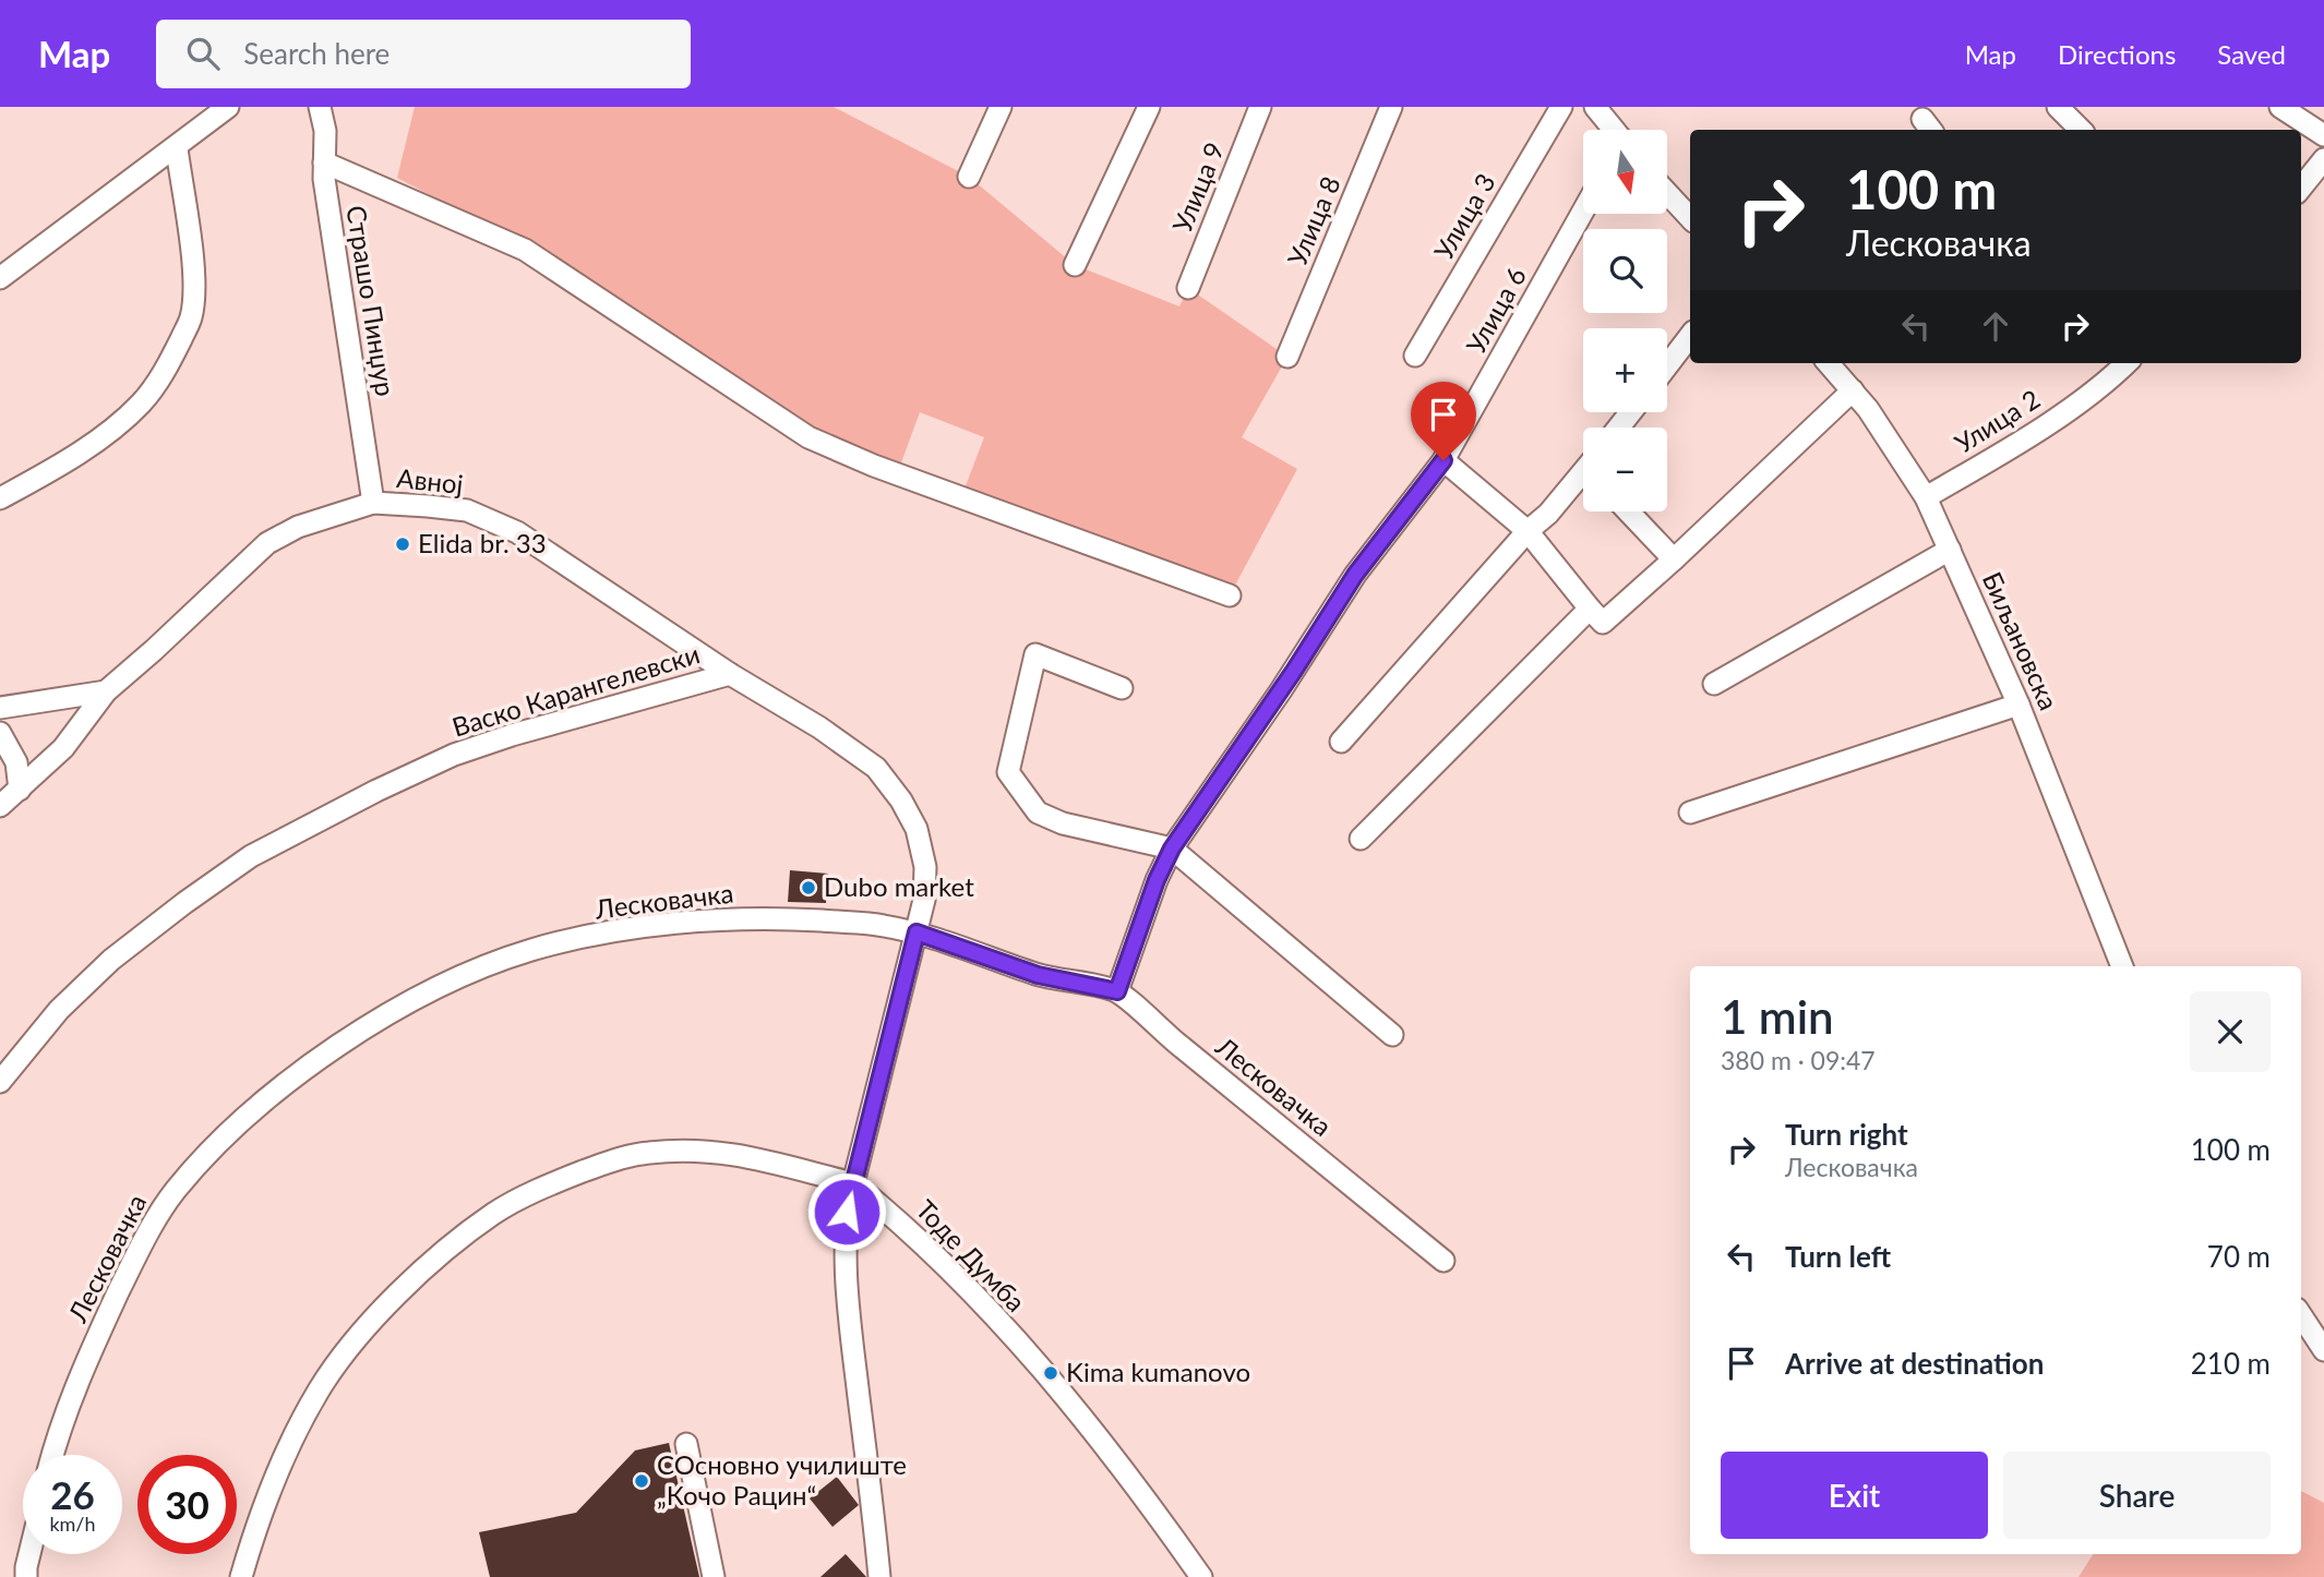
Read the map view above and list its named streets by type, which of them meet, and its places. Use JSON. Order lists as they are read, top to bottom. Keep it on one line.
{"streets":{"street":["Улица 9","Улица 3","Улица 8","Страшо Пинџур","Улица 6","Улица 2","Авној","Биљановска","Васко Карангелевски","Лесковачка","Тоде Думба"]},"crossings":[["Страшо Пинџур","Авној"],["Улица 6","Лесковачка"],["Улица 2","Биљановска"],["Авној","Васко Карангелевски"],["Авној","Лесковачка"]],"places":["Elida br. 33","Dubo market","Kima kumanovo","СОсновно училиште „Кочо Рацин“"],"north":"bottom","page":{"header":"Map","search":"Search here","nav":["Map","Directions","Saved"],"map_buttons":["+","−"],"turn":["100 m","Лесковачка"],"heading":["1 min","380 m · 09:47"],"list":[{"name":"Turn right","note":"Лесковачка","value":"100 m"},{"name":"Turn left","value":"70 m"},{"name":"Arrive at destination","value":"210 m"}],"buttons":["Exit","Share"],"speed":"26 km/h","limit":"30"}}
